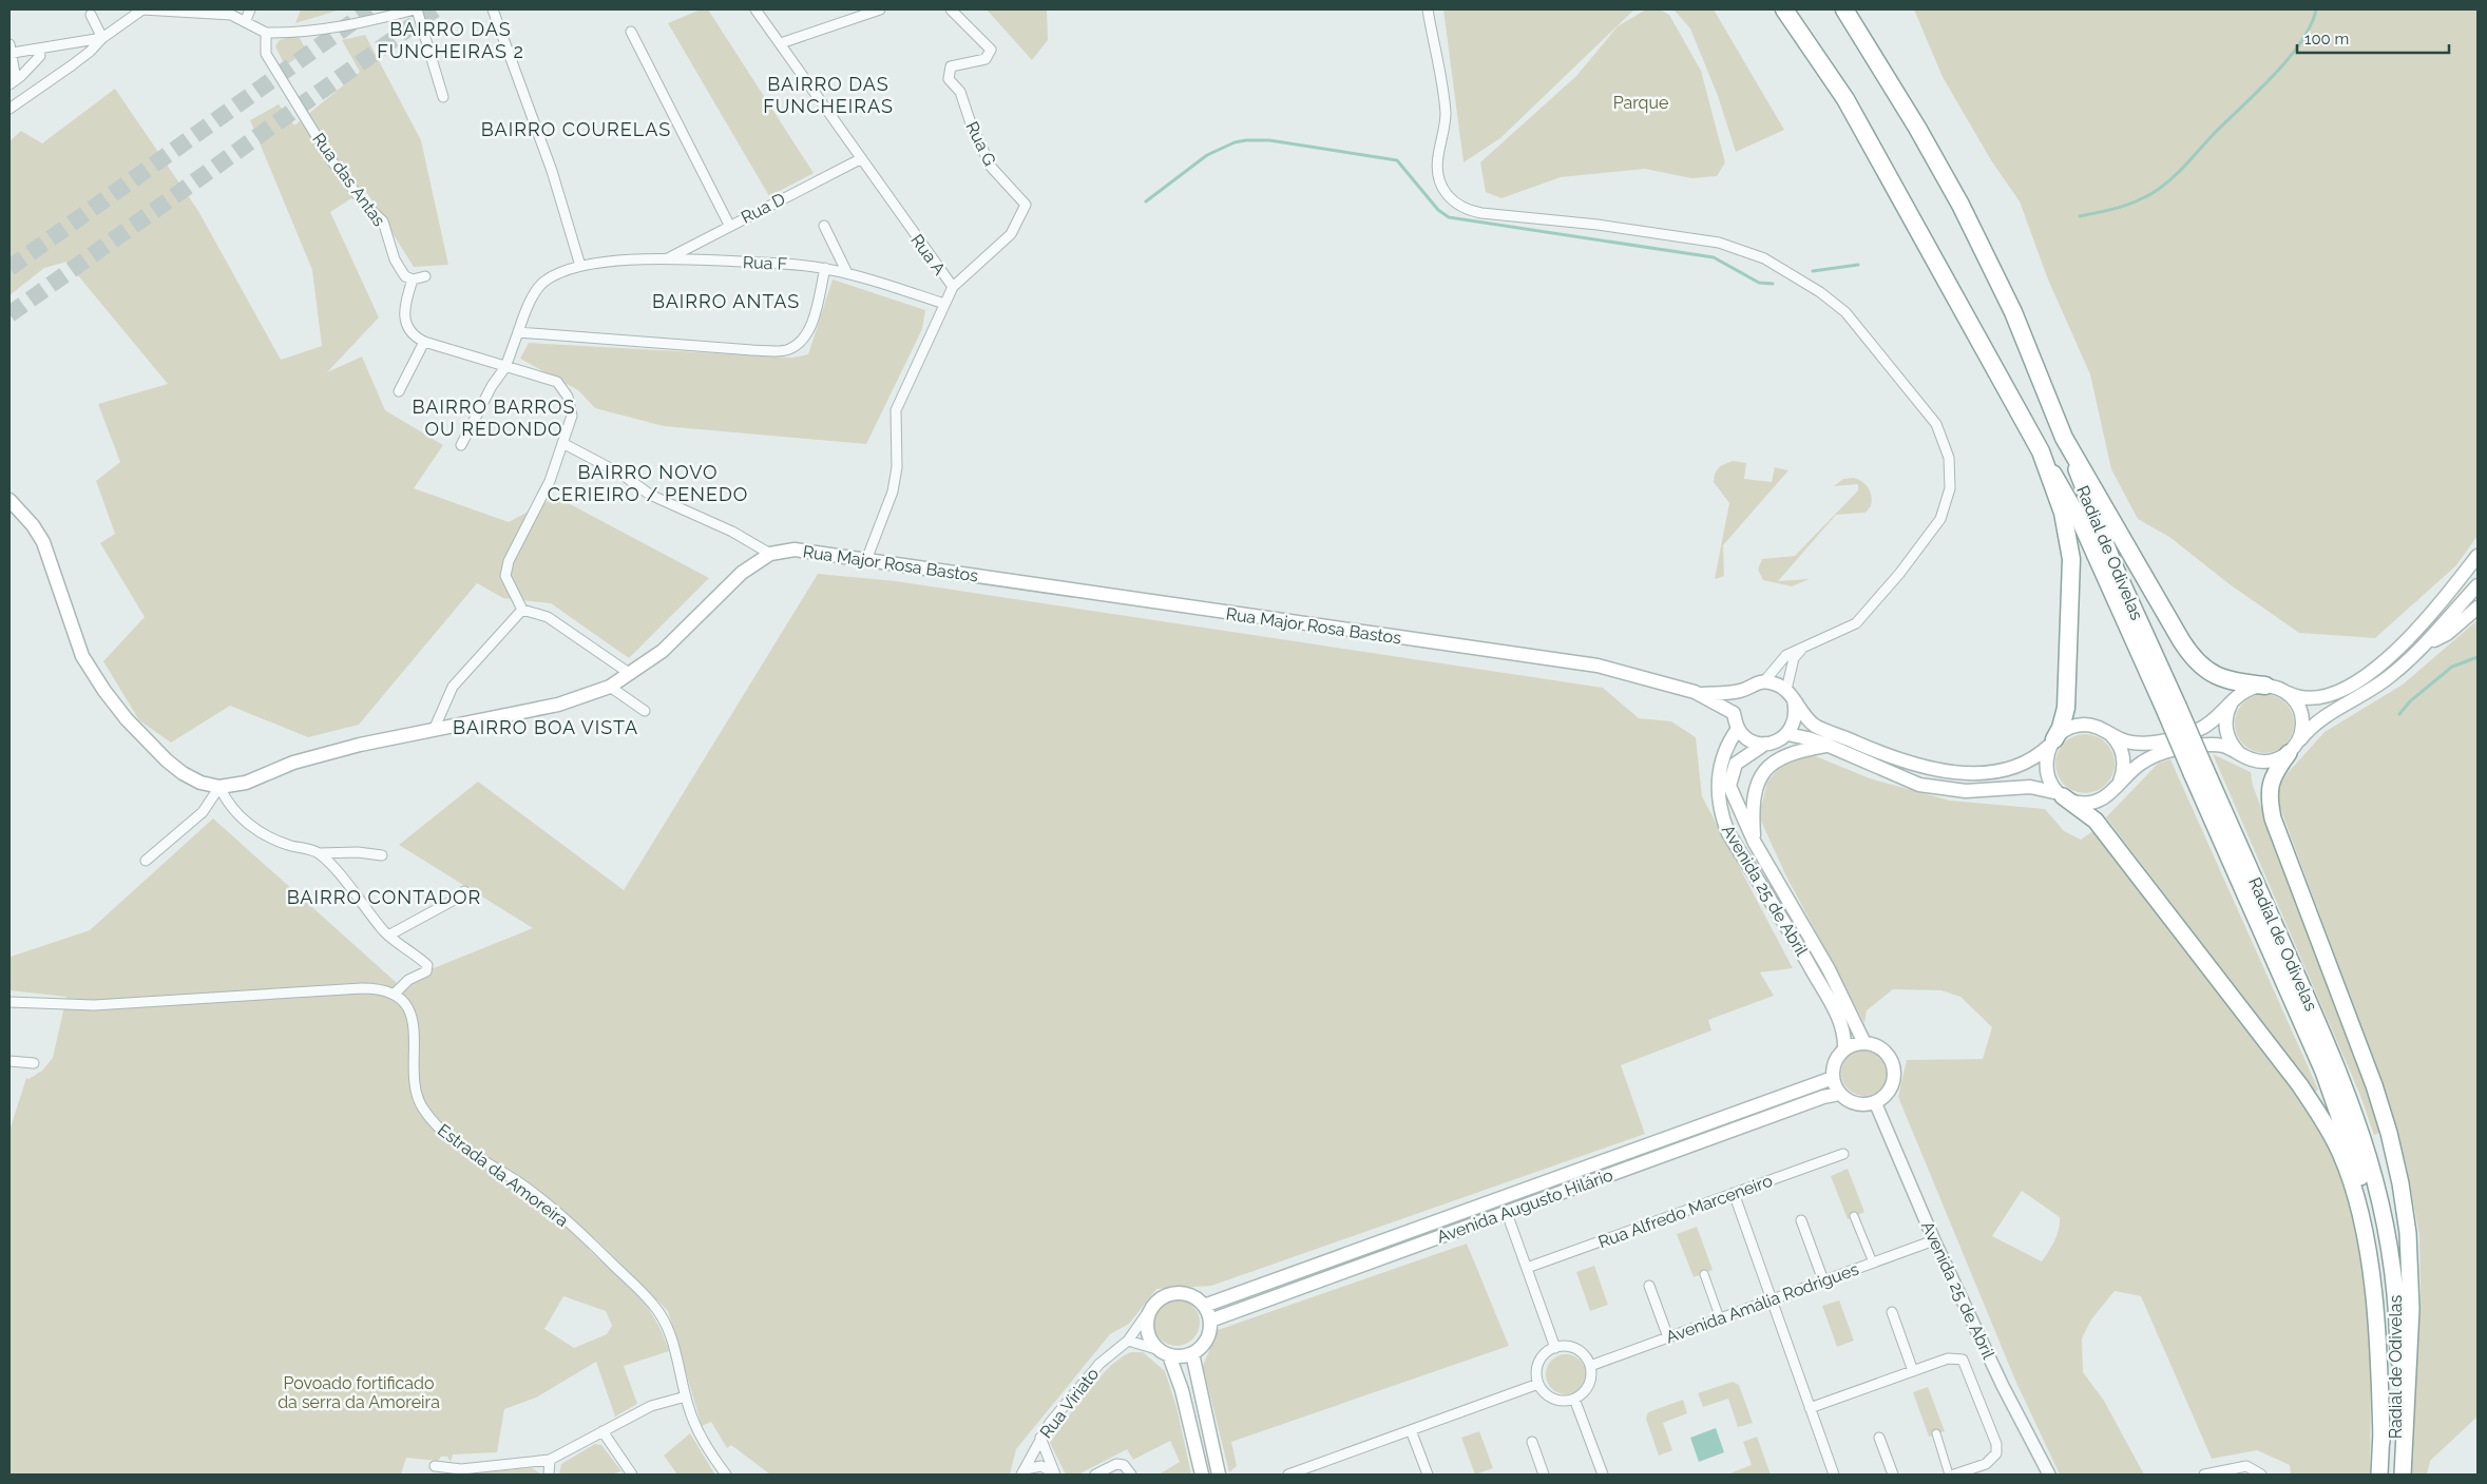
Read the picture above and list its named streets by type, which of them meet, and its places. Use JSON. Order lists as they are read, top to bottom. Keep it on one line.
{"streets":{"highway":["Radial de Odivelas"],"main road":["Rua Major Rosa Bastos","Avenida 25 de Abril","Avenida Augusto Hilário"],"street":["Rua G","Rua das Antas","Rua D","Rua A","Rua F","Estrada da Amoreira","Rua Alfredo Marceneiro","Avenida Amália Rodrigues","Rua Viriato"]},"crossings":[["Rua G","Rua A"],["Rua D","Rua A"],["Rua D","Rua F"],["Rua A","Rua F"],["Rua A","Rua Major Rosa Bastos"],["Avenida 25 de Abril","Avenida Augusto Hilário"],["Avenida 25 de Abril","Avenida Amália Rodrigues"],["Avenida Augusto Hilário","Rua Viriato"]],"districts":["BAIRRO DAS FUNCHEIRAS 2","BAIRRO DAS FUNCHEIRAS","BAIRRO COURELAS","BAIRRO ANTAS","BAIRRO BARROS OU REDONDO","BAIRRO NOVO CERIEIRO / PENEDO","BAIRRO BOA VISTA","BAIRRO CONTADOR"],"parks":["Parque","Povoado fortificado da serra da Amoreira"],"scale_bar":"100 m"}
